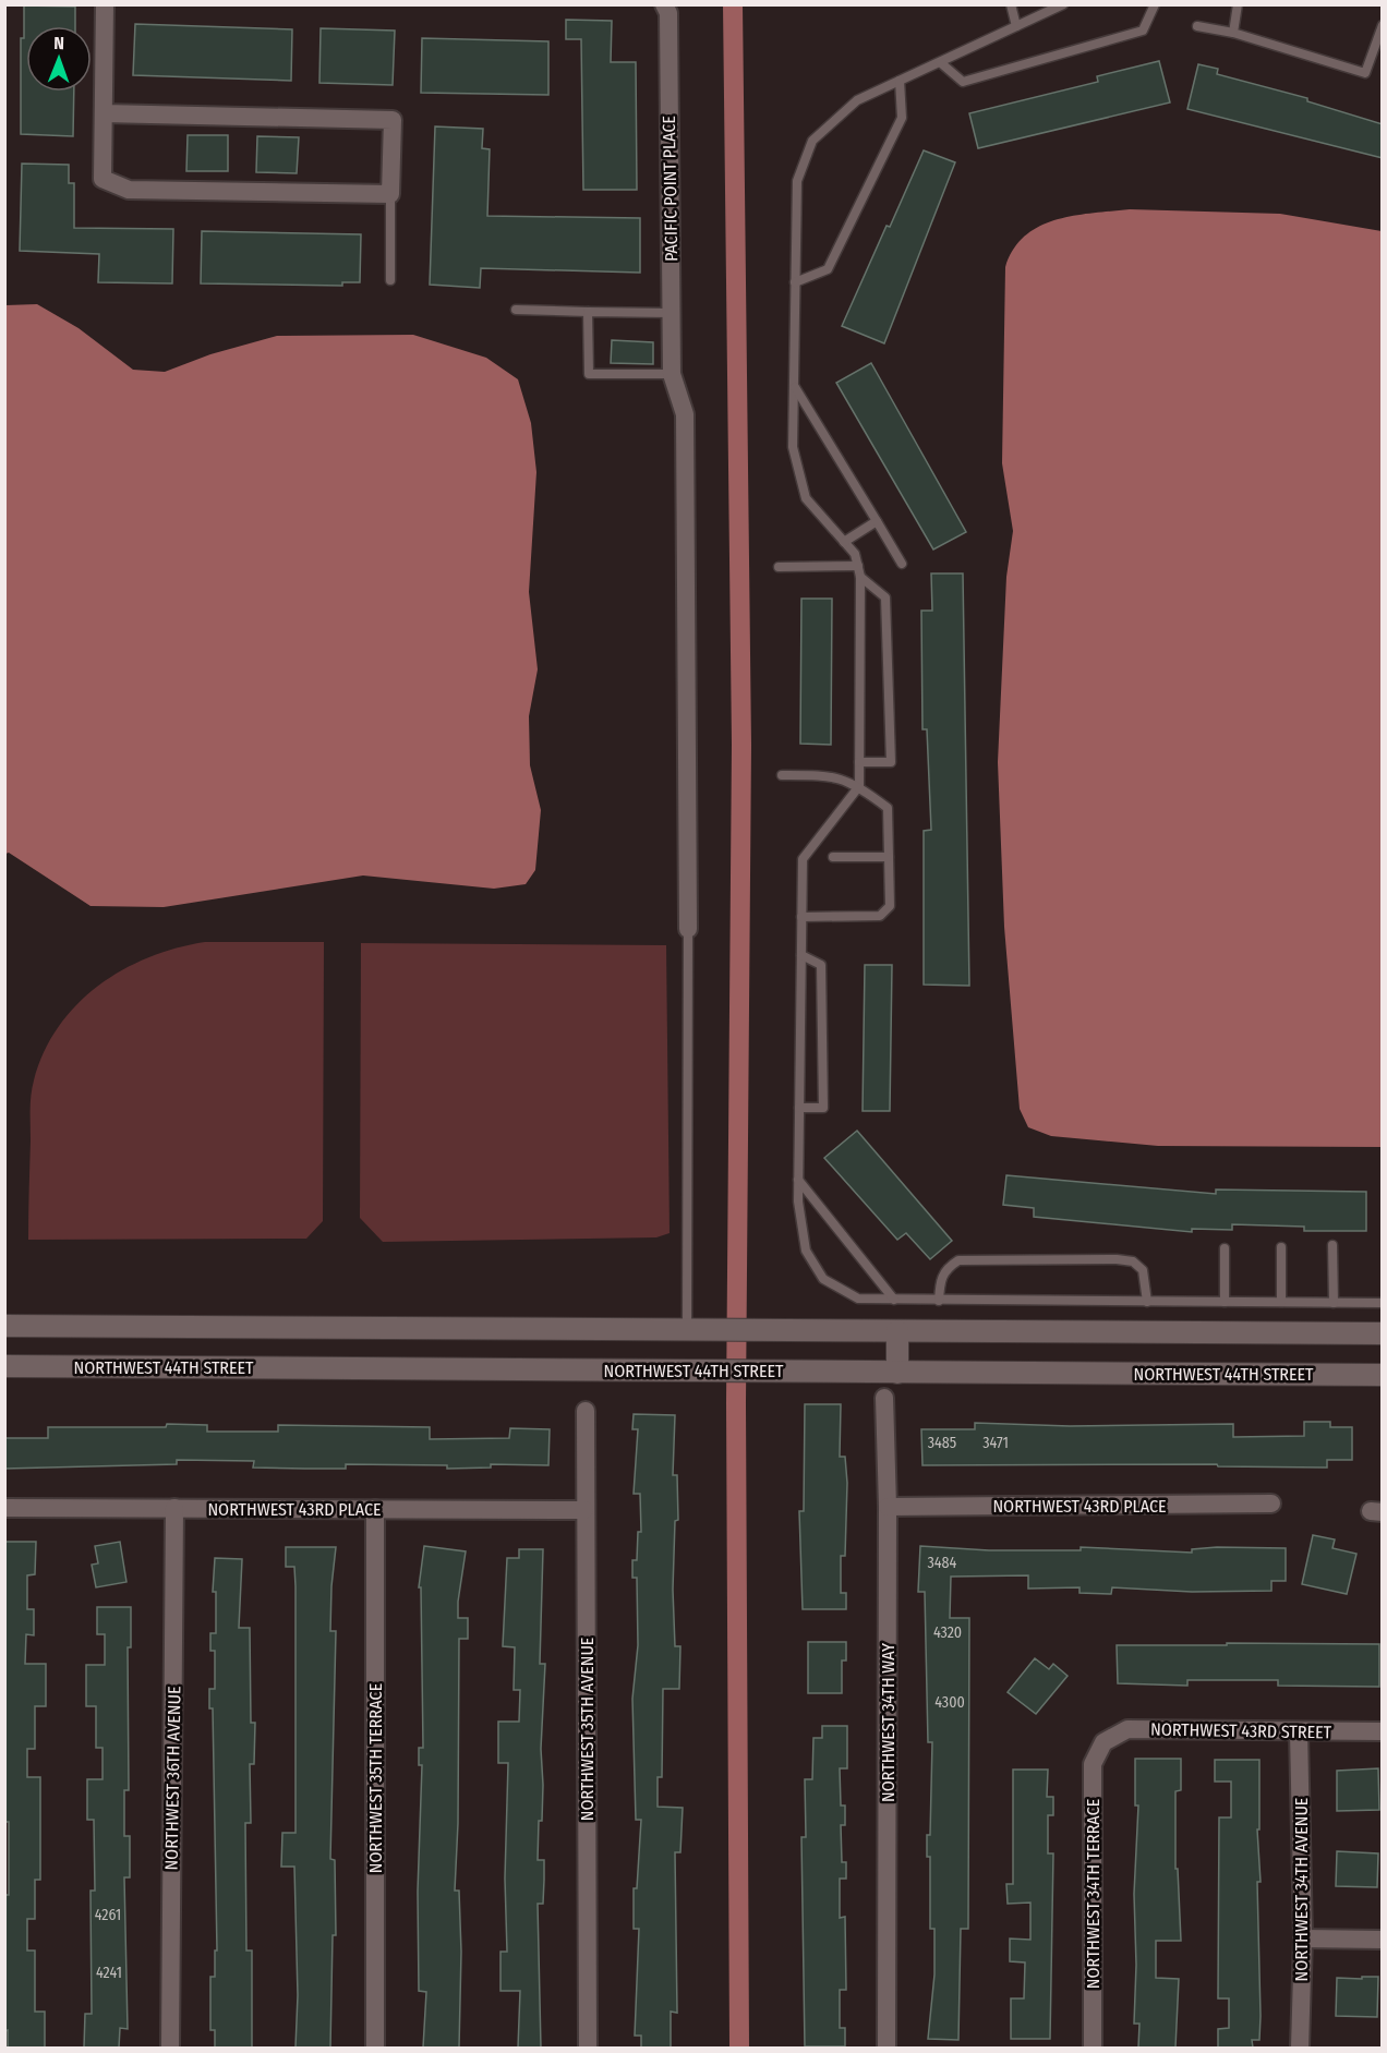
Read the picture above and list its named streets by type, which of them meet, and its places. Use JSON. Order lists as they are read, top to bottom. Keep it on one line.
{"streets":{"street":["PACIFIC POINT PLACE","NORTHWEST 44TH STREET","NORTHWEST 43RD PLACE","NORTHWEST 34TH WAY","NORTHWEST 35TH AVENUE","NORTHWEST 43RD STREET","NORTHWEST 36TH AVENUE","NORTHWEST 35TH TERRACE","NORTHWEST 34TH AVENUE","NORTHWEST 34TH TERRACE"]},"crossings":[["NORTHWEST 43RD PLACE","NORTHWEST 34TH WAY"],["NORTHWEST 43RD PLACE","NORTHWEST 35TH AVENUE"],["NORTHWEST 43RD PLACE","NORTHWEST 36TH AVENUE"],["NORTHWEST 43RD PLACE","NORTHWEST 35TH TERRACE"],["NORTHWEST 43RD STREET","NORTHWEST 34TH AVENUE"],["NORTHWEST 43RD STREET","NORTHWEST 34TH TERRACE"]],"house_numbers":["3485","3471","3484","4320","4300","4261","4241"],"north":"top"}
